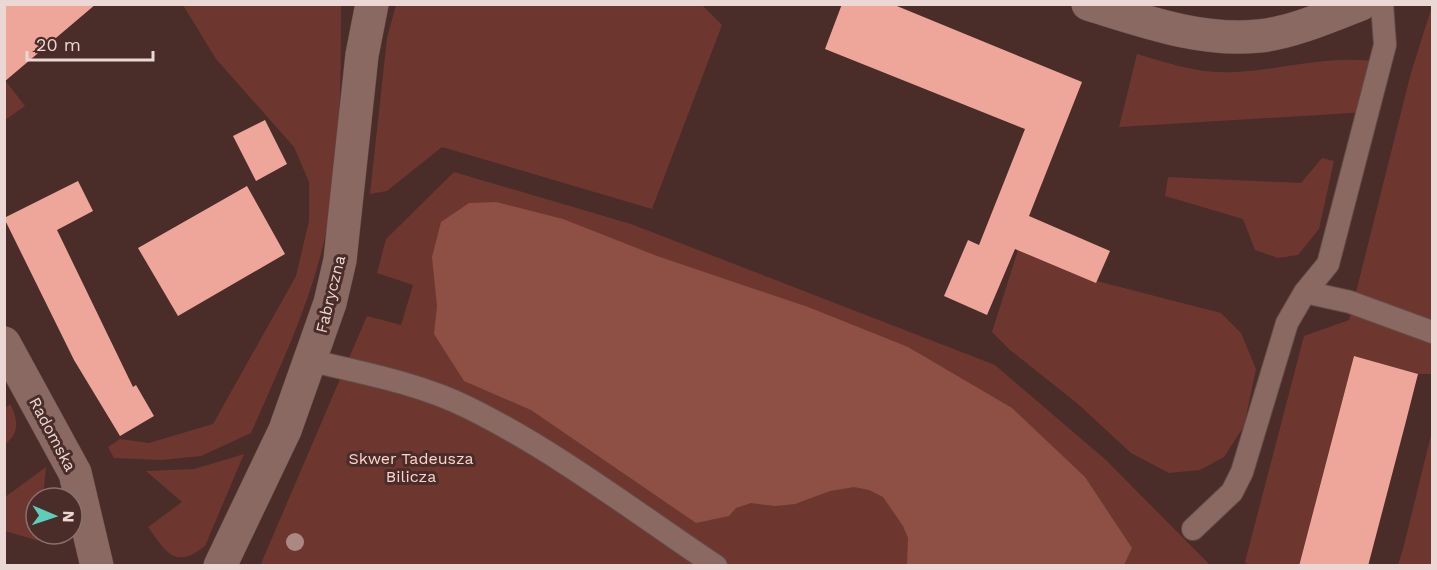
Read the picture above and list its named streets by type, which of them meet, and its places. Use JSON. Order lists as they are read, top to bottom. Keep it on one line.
{"streets":{"street":["Fabryczna","Radomska"]},"parks":["Skwer Tadeusza Bilicza"],"scale_bar":"20 m","north":"right"}
